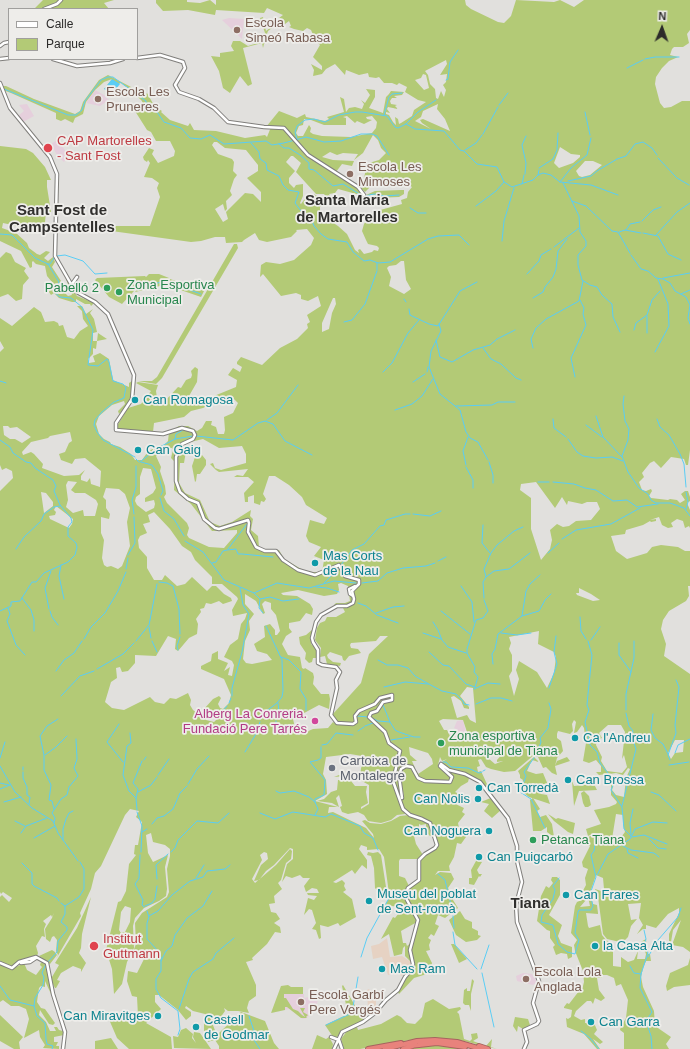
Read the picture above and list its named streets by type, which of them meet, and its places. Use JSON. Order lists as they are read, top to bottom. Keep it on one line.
{"districts":["Santa Maria de Martorelles","Sant Fost de Campsentelles","Tiana"],"places":["Escola Simeó Rabasa","Escola Les Pruneres","CAP Martorelles - Sant Fost","Escola Les Mimoses","Pabelló 2","Zona Esportiva Municipal","Can Romagosa","Can Gaig","Mas Corts de la Nau","Alberg La Conreria. Fundació Pere Tarrés","Ca l'Andreu","Zona esportiva municipal de Tiana","Cartoixa de Montalegre","Can Brossa","Can Torredà","Can Nolis","Can Noguera","Petanca Tiana","Can Puigcarbó","Can Frares","Museu del poblat de Sent-romà","Institut Guttmann","la Casa Alta","Mas Ram","Escola Lola Anglada","Escola Garbí Pere Vergés","Can Miravitges","Can Garra","Castell de Godmar"],"legend":["Calle","Parque"],"north":"top"}
